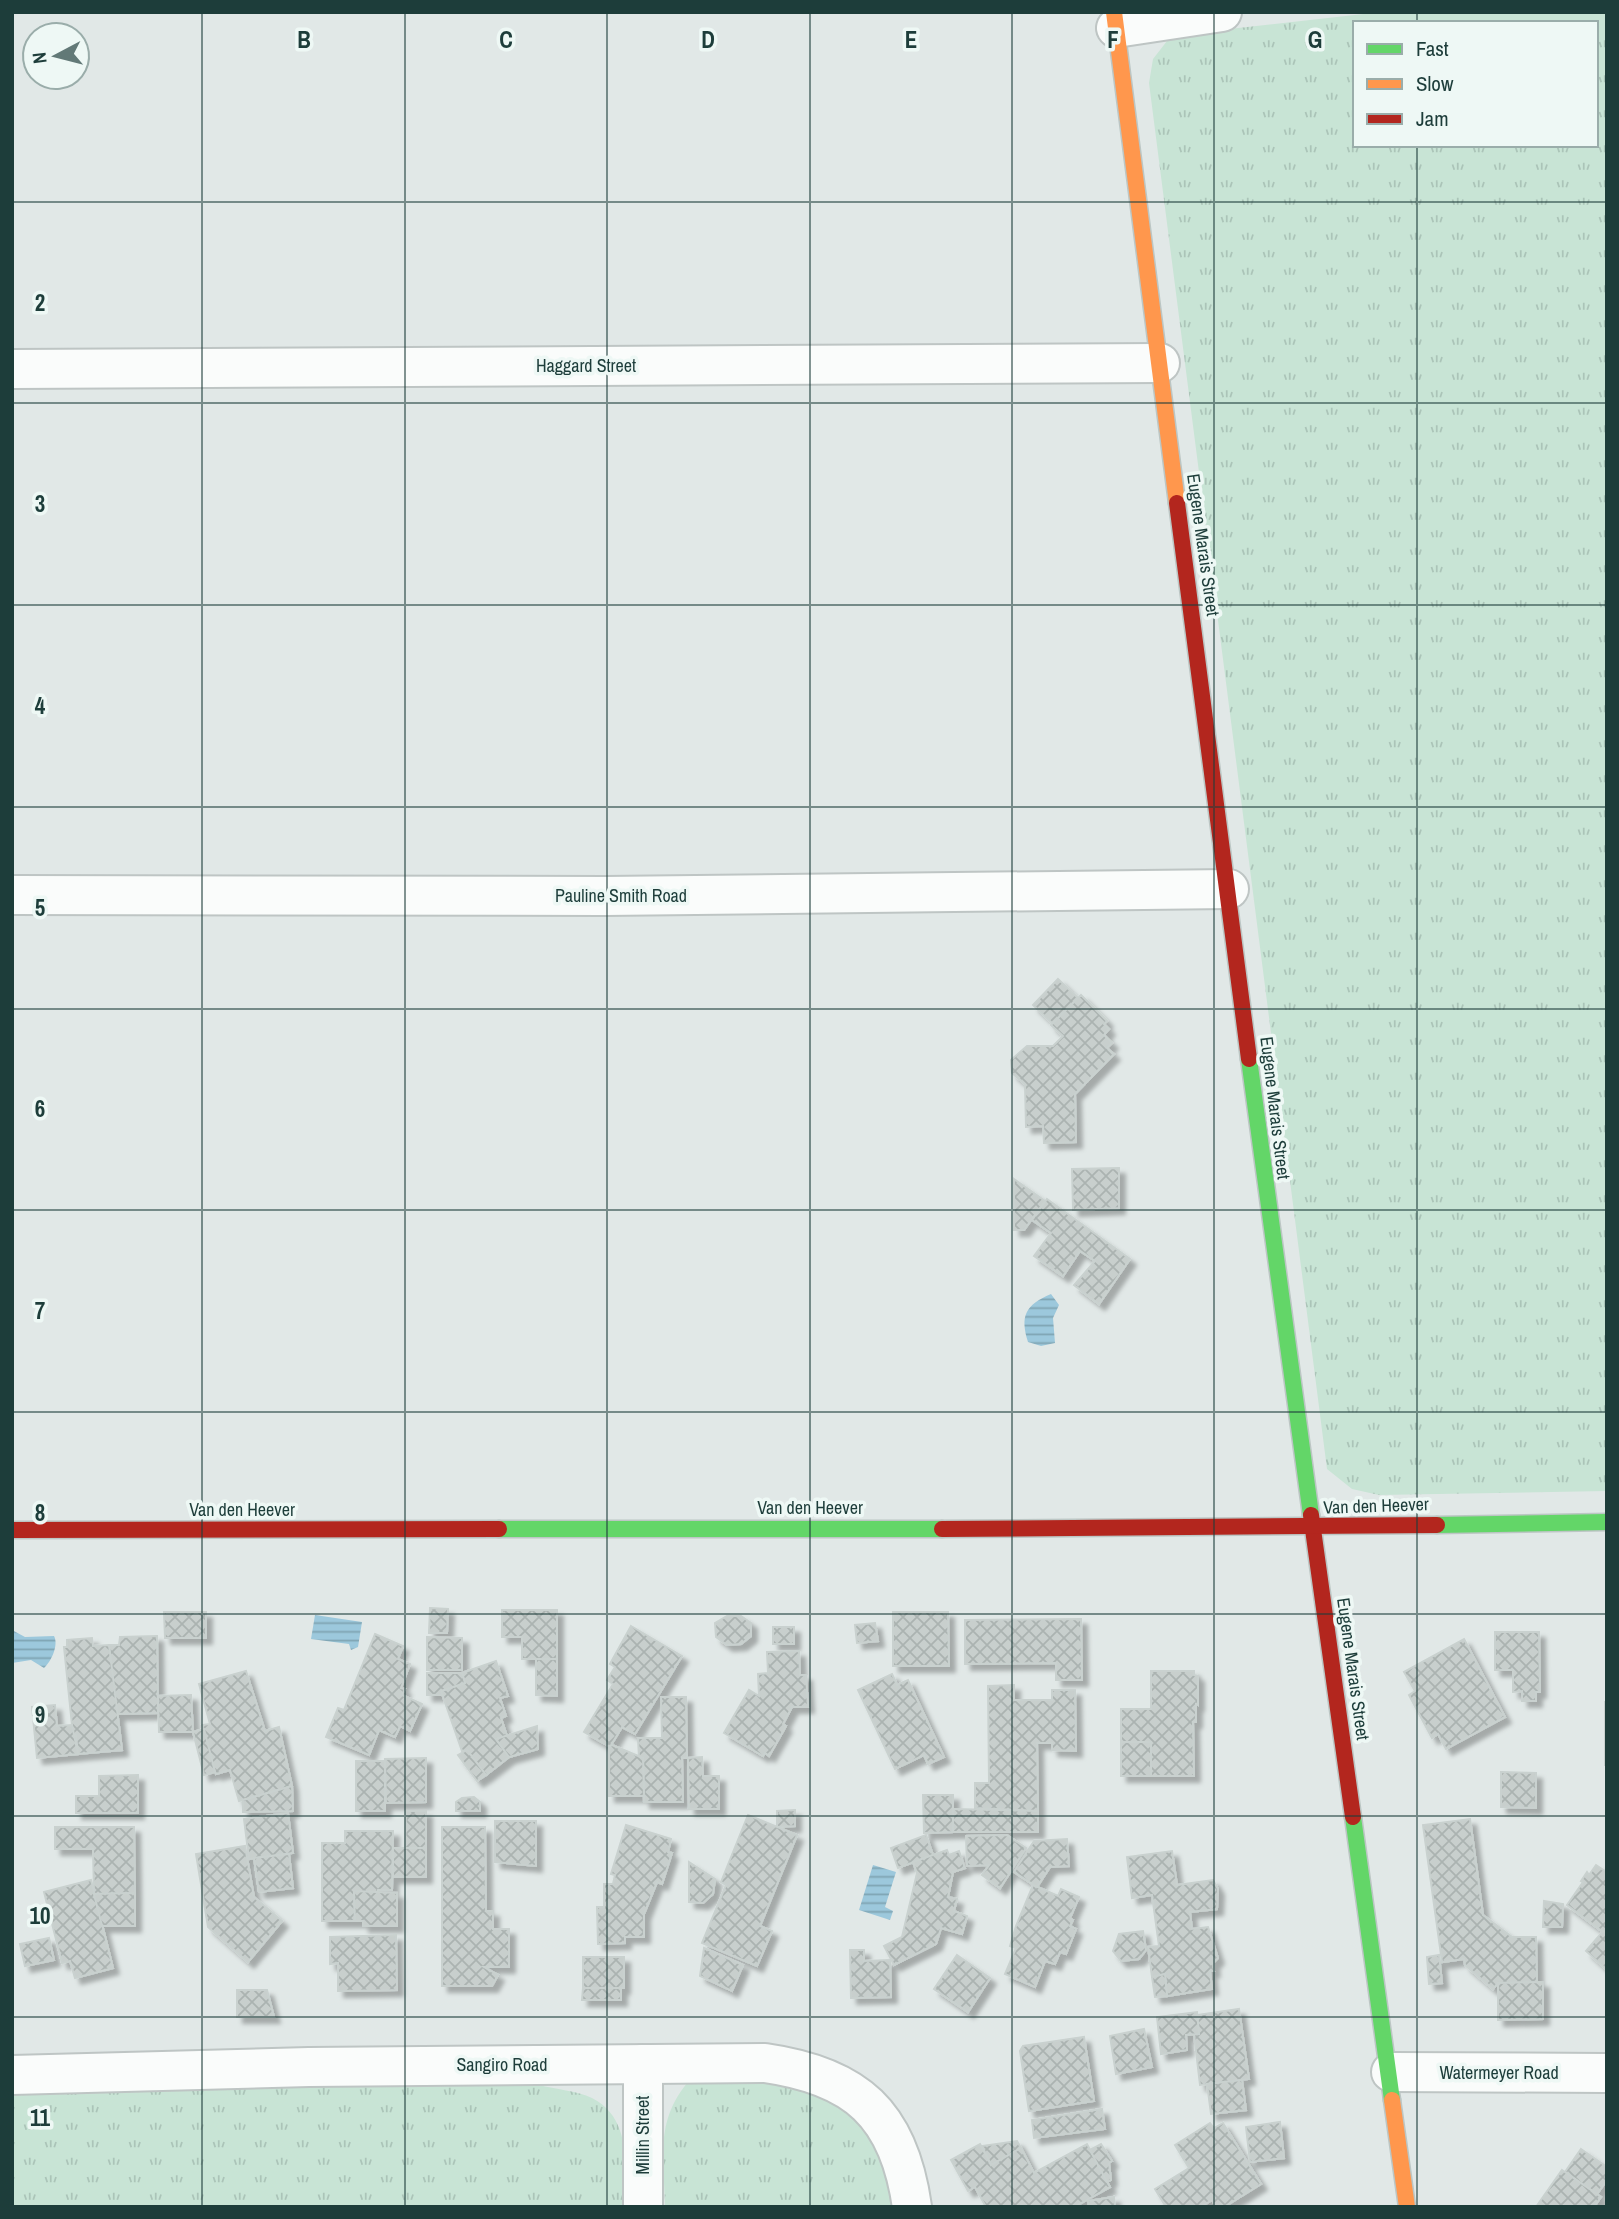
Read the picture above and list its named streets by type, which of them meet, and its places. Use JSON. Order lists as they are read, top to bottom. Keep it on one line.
{"streets":{"street":["Haggard Street","Eugene Marais Street","Pauline Smith Road","Van den Heever","Sangiro Road","Watermeyer Road","Millin Street"]},"crossings":[["Haggard Street","Eugene Marais Street"],["Eugene Marais Street","Pauline Smith Road"],["Eugene Marais Street","Van den Heever"],["Eugene Marais Street","Watermeyer Road"],["Sangiro Road","Millin Street"]],"legend":["Fast","Slow","Jam"],"north":"left","grid":{"columns":["B","C","D","E","F","G"],"rows":["2","3","4","5","6","7","8","9","10","11"]}}
